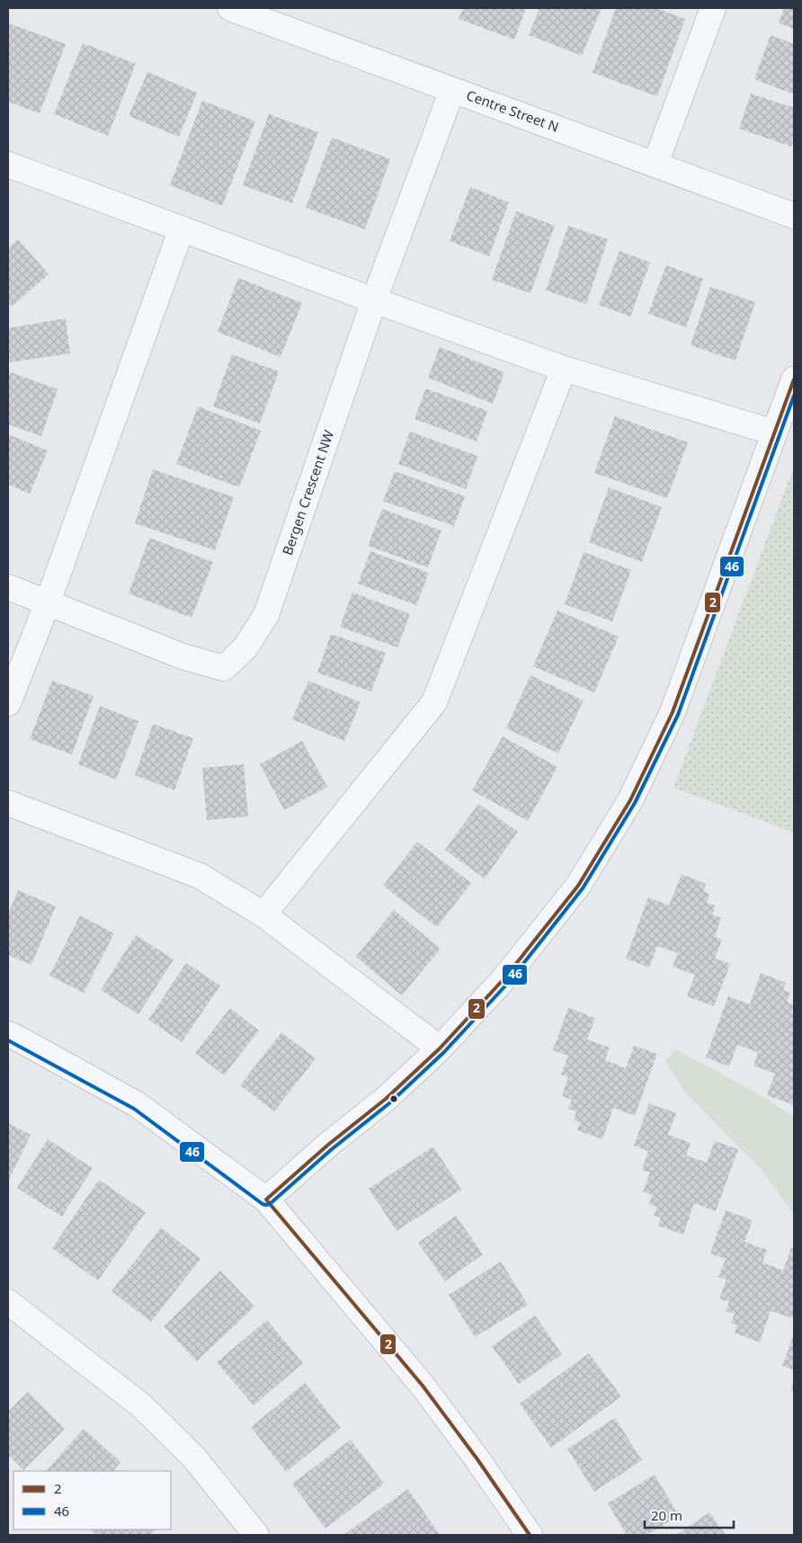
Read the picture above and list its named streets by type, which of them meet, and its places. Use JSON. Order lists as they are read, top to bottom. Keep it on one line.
{"streets":{"street":["Centre Street N","Bergen Crescent NW"]},"crossings":[["Centre Street N","Bergen Crescent NW"]],"lines":["transit line 2","transit line 46"],"legend":["2","46"],"scale_bar":"20 m"}
